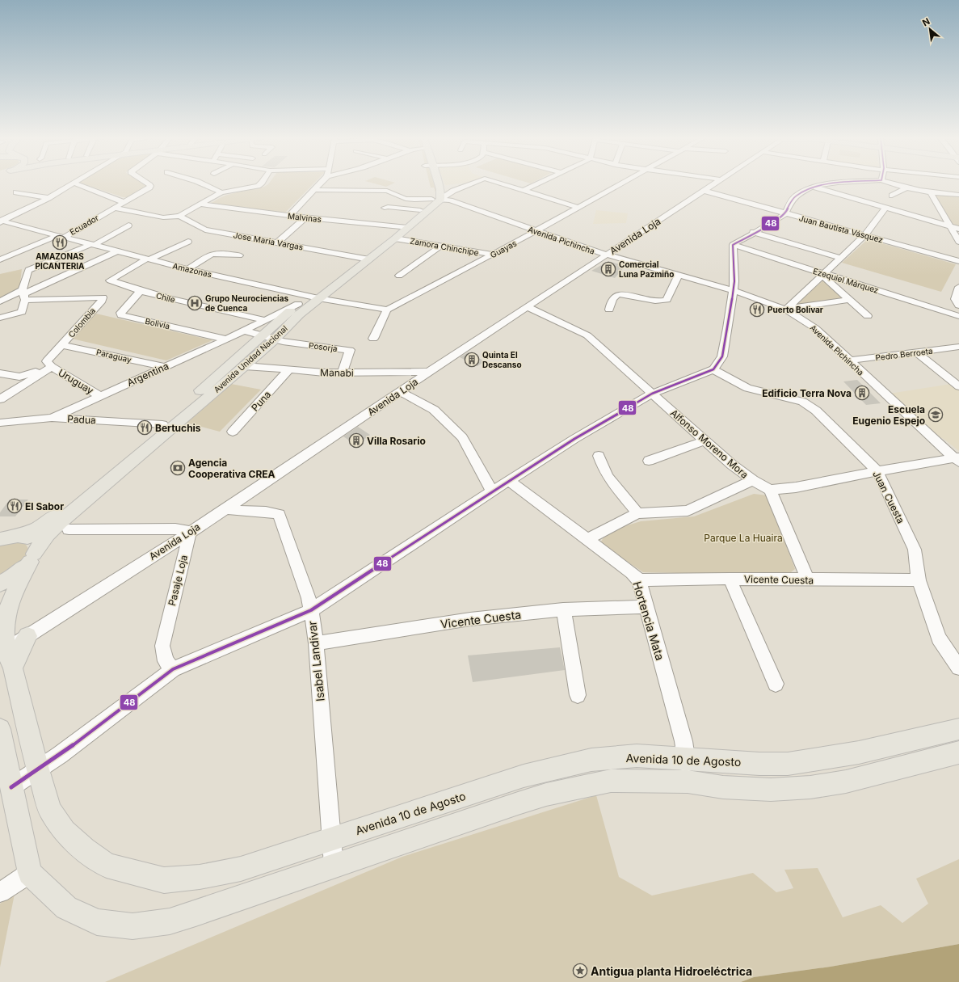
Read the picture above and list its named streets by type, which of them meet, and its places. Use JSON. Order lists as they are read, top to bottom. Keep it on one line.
{"streets":{"main road":["Avenida Unidad Nacional","Avenida 10 de Agosto"],"street":["Malvinas","Ecuador","Juan Bautista Vásquez","Avenida Loja","Avenida Pichincha","Jose Maria Vargas","Zamora Chinchipe","Guayas","Amazonas","Ezequiel Márquez","Chile","Colombia","Bolivia","Posorja","Pedro Berroeta","Paraguay","Manabi","Argentina","Uruguay","Puna","Padua","Alfonso Moreno Mora","Juan Cuesta","Vicente Cuesta","Pasaje Loja","Hortencia Mata","Isabel Landívar"]},"crossings":[["Malvinas","Avenida Unidad Nacional"],["Ecuador","Amazonas"],["Ecuador","Colombia"],["Juan Bautista Vásquez","Avenida Loja"],["Avenida Loja","Avenida Pichincha"],["Avenida Loja","Manabi"],["Avenida Loja","Alfonso Moreno Mora"],["Avenida Loja","Pasaje Loja"],["Avenida Loja","Isabel Landívar"],["Avenida Pichincha","Guayas"],["Avenida Pichincha","Pedro Berroeta"],["Avenida Pichincha","Avenida Unidad Nacional"],["Jose Maria Vargas","Avenida Unidad Nacional"],["Zamora Chinchipe","Guayas"],["Zamora Chinchipe","Avenida Unidad Nacional"],["Guayas","Amazonas"],["Amazonas","Chile"],["Amazonas","Avenida Unidad Nacional"],["Amazonas","Argentina"],["Chile","Bolivia"],["Chile","Argentina"],["Colombia","Paraguay"],["Colombia","Uruguay"],["Bolivia","Argentina"],["Posorja","Avenida Unidad Nacional"],["Posorja","Manabi"],["Paraguay","Argentina"],["Avenida Unidad Nacional","Manabi"],["Avenida Unidad Nacional","Argentina"],["Avenida Unidad Nacional","Padua"],["Avenida Unidad Nacional","Avenida 10 de Agosto"],["Manabi","Puna"],["Argentina","Uruguay"],["Argentina","Padua"],["Juan Cuesta","Vicente Cuesta"],["Vicente Cuesta","Hortencia Mata"],["Vicente Cuesta","Isabel Landívar"],["Hortencia Mata","Avenida 10 de Agosto"],["Isabel Landívar","Avenida 10 de Agosto"]],"parks":["Parque La Huaira"],"places":{"restaurant":["AMAZONAS PICANTERIA","Puerto Bolivar","Bertuchis","El Sabor"],"building":["Comercial Luna Pazmiño","Quinta El Descanso","Edificio Terra Nova","Villa Rosario"],"hospital":["Grupo Neurociencias de Cuenca"],"school or university":["Escuela Eugenio Espejo"],"bank":["Agencia Cooperativa CREA"],"place":["Antigua planta Hidroeléctrica"]},"lines":["transit line 48"],"north":"top left"}
